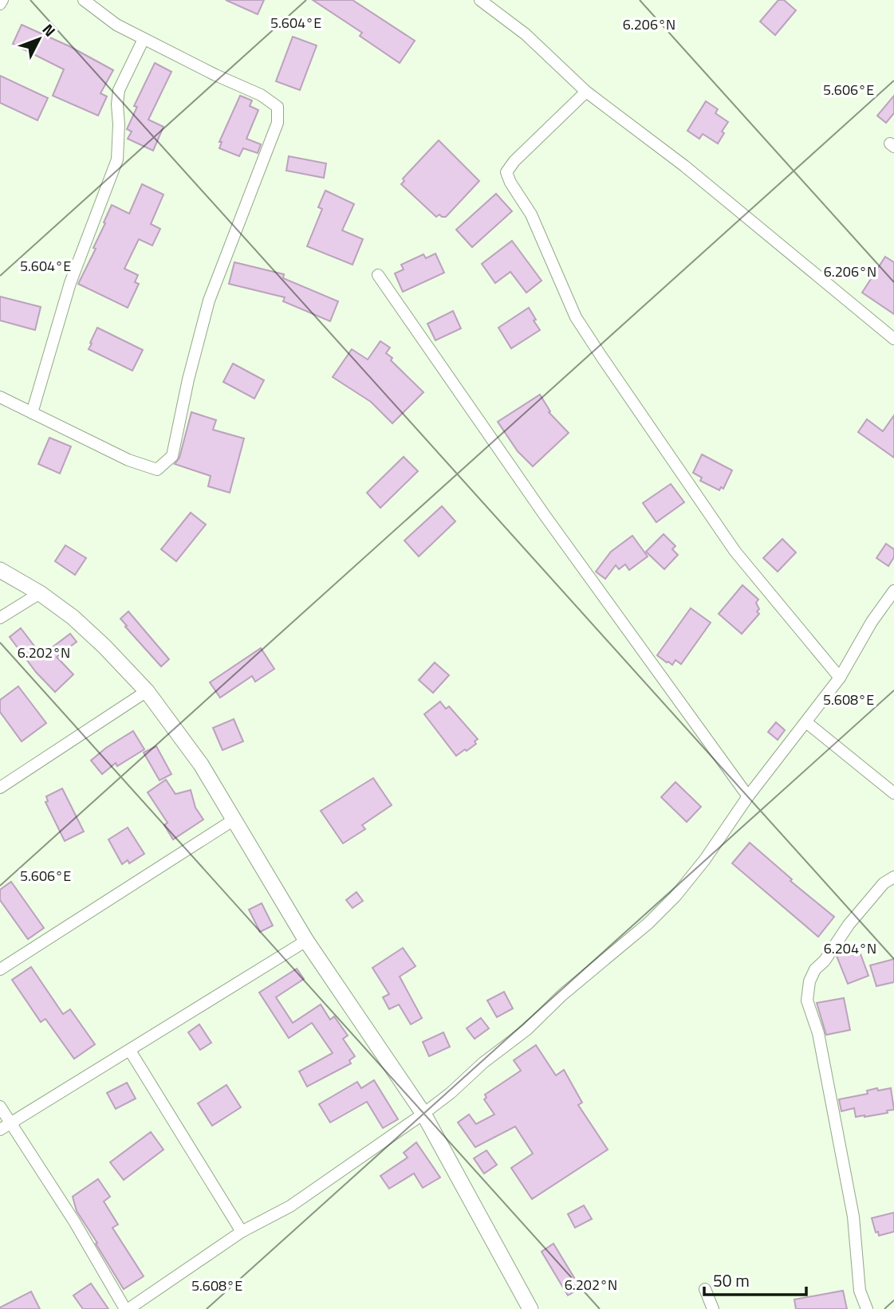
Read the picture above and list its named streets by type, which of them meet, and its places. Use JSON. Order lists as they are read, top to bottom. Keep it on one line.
{"scale_bar":"50 m","north":"top right","coordinates":["5.604°E","6.206°N","5.606°E","6.202°N","5.608°E","6.204°N"]}
